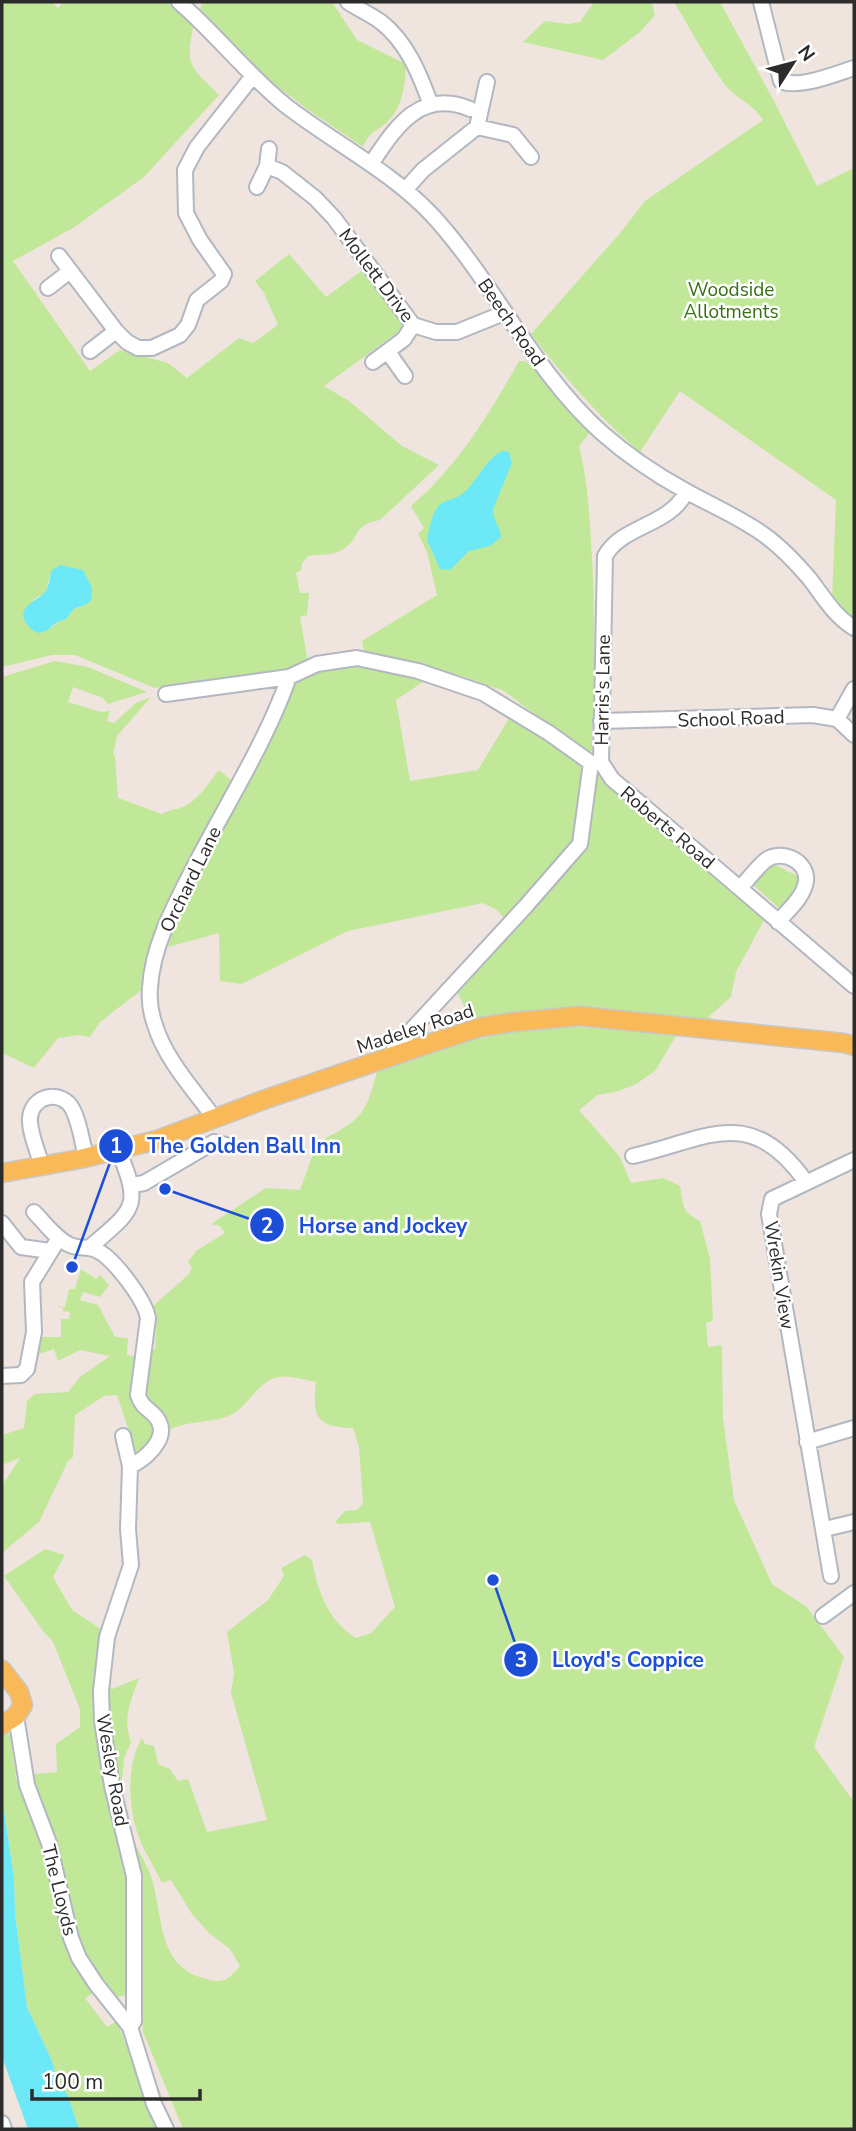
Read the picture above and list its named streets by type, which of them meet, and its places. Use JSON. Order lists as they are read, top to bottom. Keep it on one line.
{"streets":{"main road":["Madeley Road"],"street":["Mollett Drive","Beech Road","Harris's Lane","School Road","Roberts Road","Orchard Lane","Wrekin View","Wesley Road","The Lloyds"]},"crossings":[["Mollett Drive","Beech Road"],["Beech Road","Harris's Lane"],["Harris's Lane","School Road"],["Harris's Lane","Roberts Road"],["Harris's Lane","Madeley Road"],["Orchard Lane","Madeley Road"],["Wesley Road","The Lloyds"]],"parks":["Woodside Allotments"],"places":["Horse and Jockey","The Golden Ball Inn","Lloyd's Coppice"],"scale_bar":"100 m","north":"top right"}
